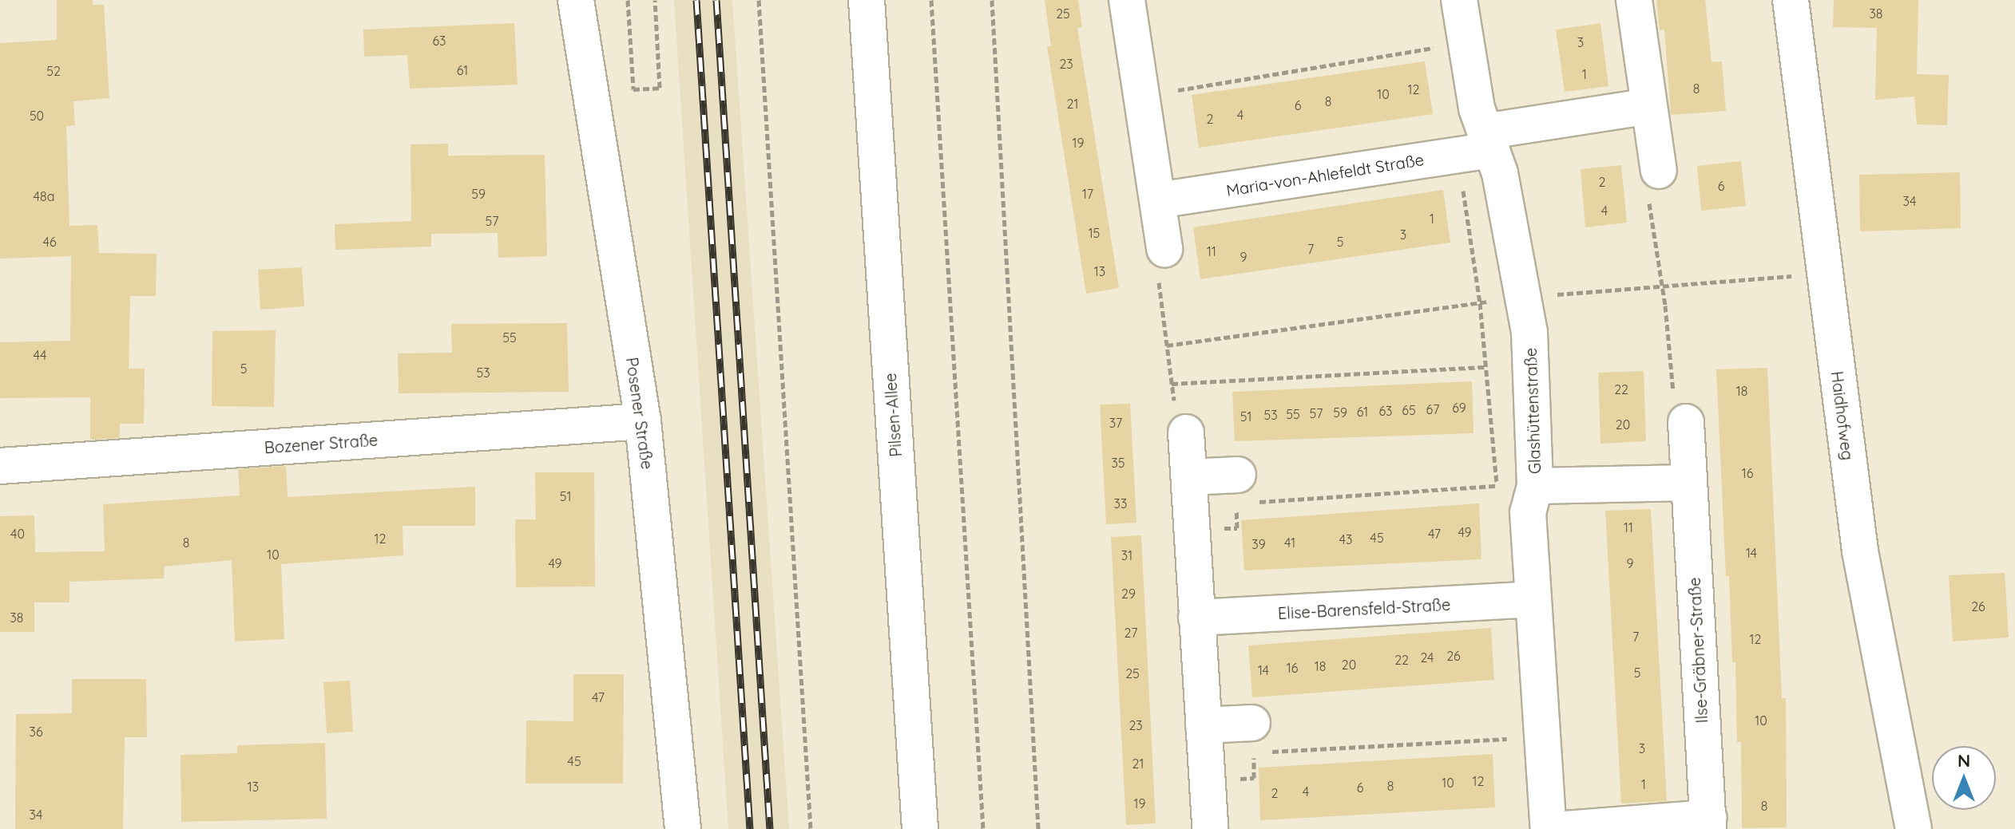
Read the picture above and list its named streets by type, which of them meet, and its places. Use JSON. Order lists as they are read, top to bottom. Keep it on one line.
{"streets":{"street":["Maria-von-Ahlefeldt Straße","Glashüttenstraße","Posener Straße","Pilsen-Allee","Haidhofweg","Bozener Straße","Elise-Barensfeld-Straße","Ilse-Gräbner-Straße"]},"crossings":[["Maria-von-Ahlefeldt Straße","Glashüttenstraße"],["Glashüttenstraße","Elise-Barensfeld-Straße"],["Posener Straße","Bozener Straße"]],"house_numbers":["25","38","63","3","23","61","52","1","8","12","10","8","21","6","4","50","2","19","2","6","59","17","48a","34","4","1","57","15","3","46","5","7","11","9","13","55","44","5","53","22","18","69","67","65","63","61","59","57","55","53","51","37","20","35","16","51","33","11","49","40","47","45","12","43","8","41","39","14","10","31","49","9","29","26","38","27","7","12","26","24","22","20","18","16","14","5","25","47","10","23","36","3","45","21","12","10","1","8","13","6","4","2","19","8","34"],"north":"top"}
